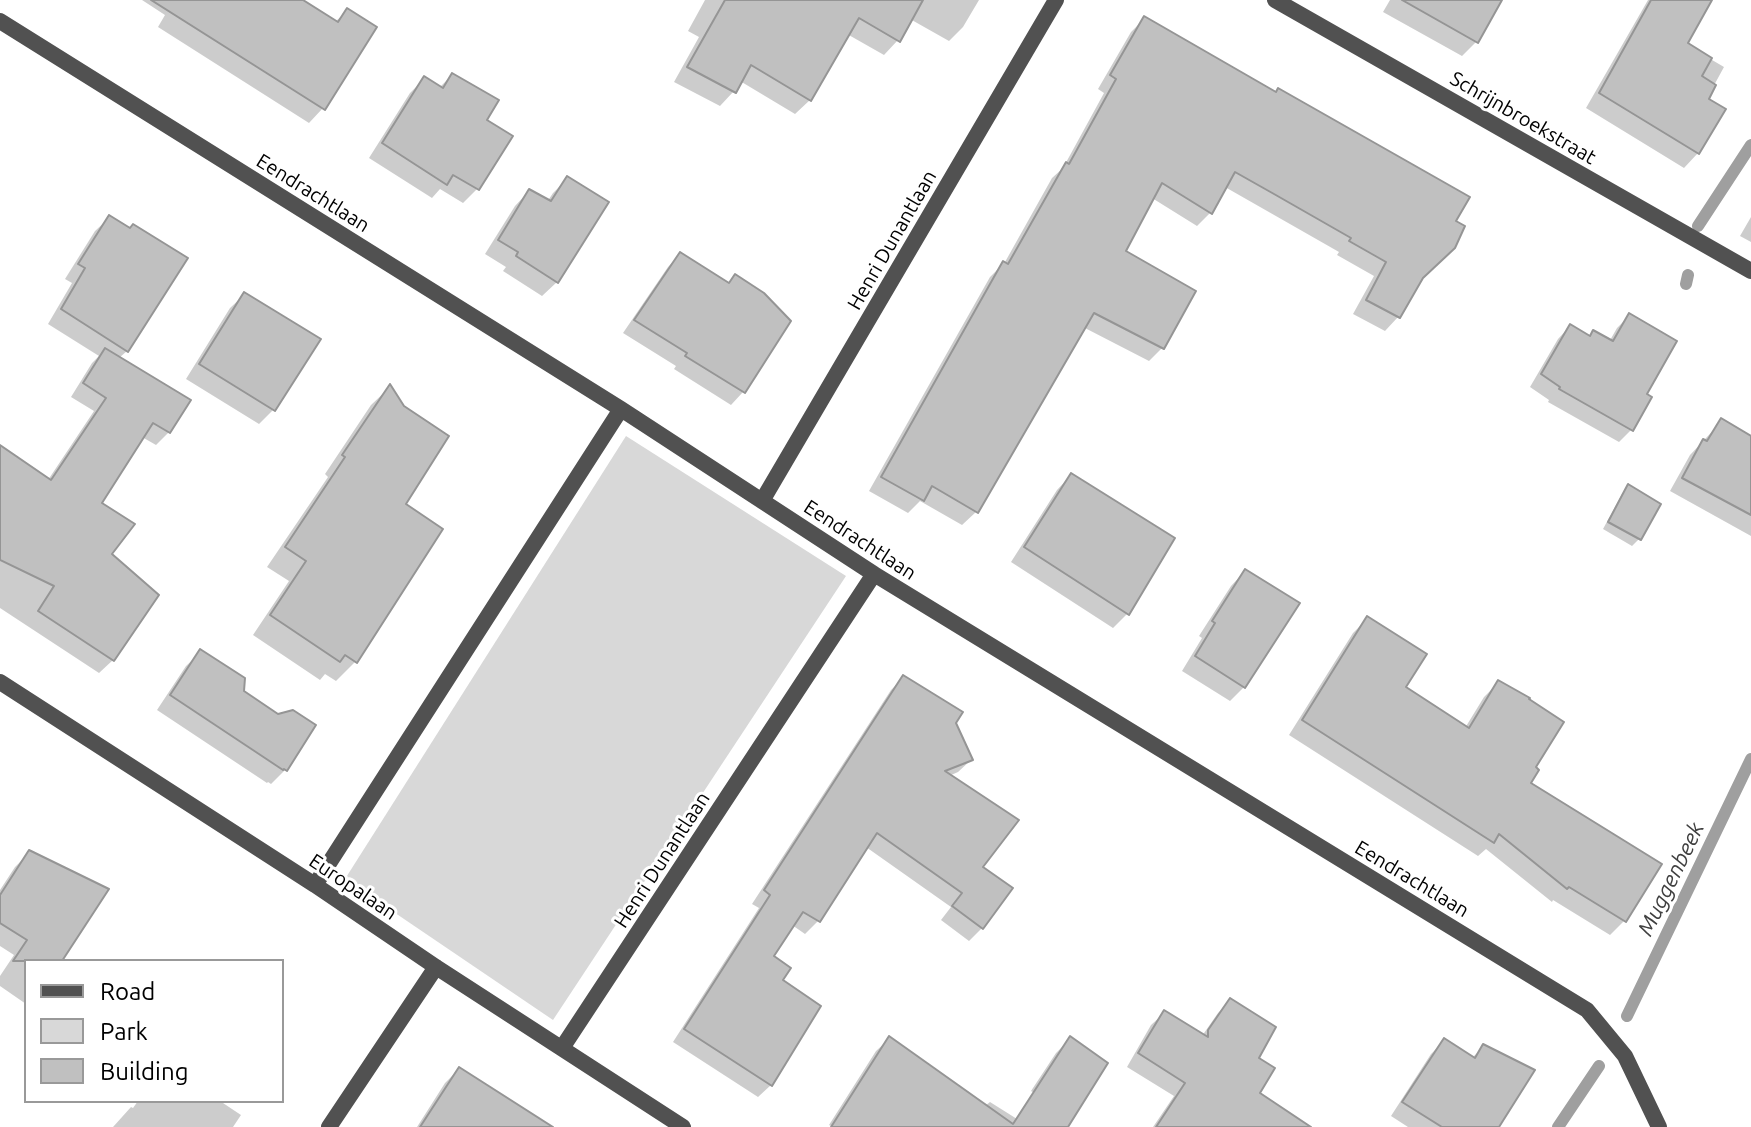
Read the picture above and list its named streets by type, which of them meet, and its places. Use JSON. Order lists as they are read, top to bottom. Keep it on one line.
{"streets":{"street":["Schrijnbroekstraat","Eendrachtlaan","Henri Dunantlaan","Europalaan"]},"crossings":[["Eendrachtlaan","Henri Dunantlaan"],["Henri Dunantlaan","Europalaan"]],"water":["Muggenbeek"],"legend":["Road","Park","Building"]}
